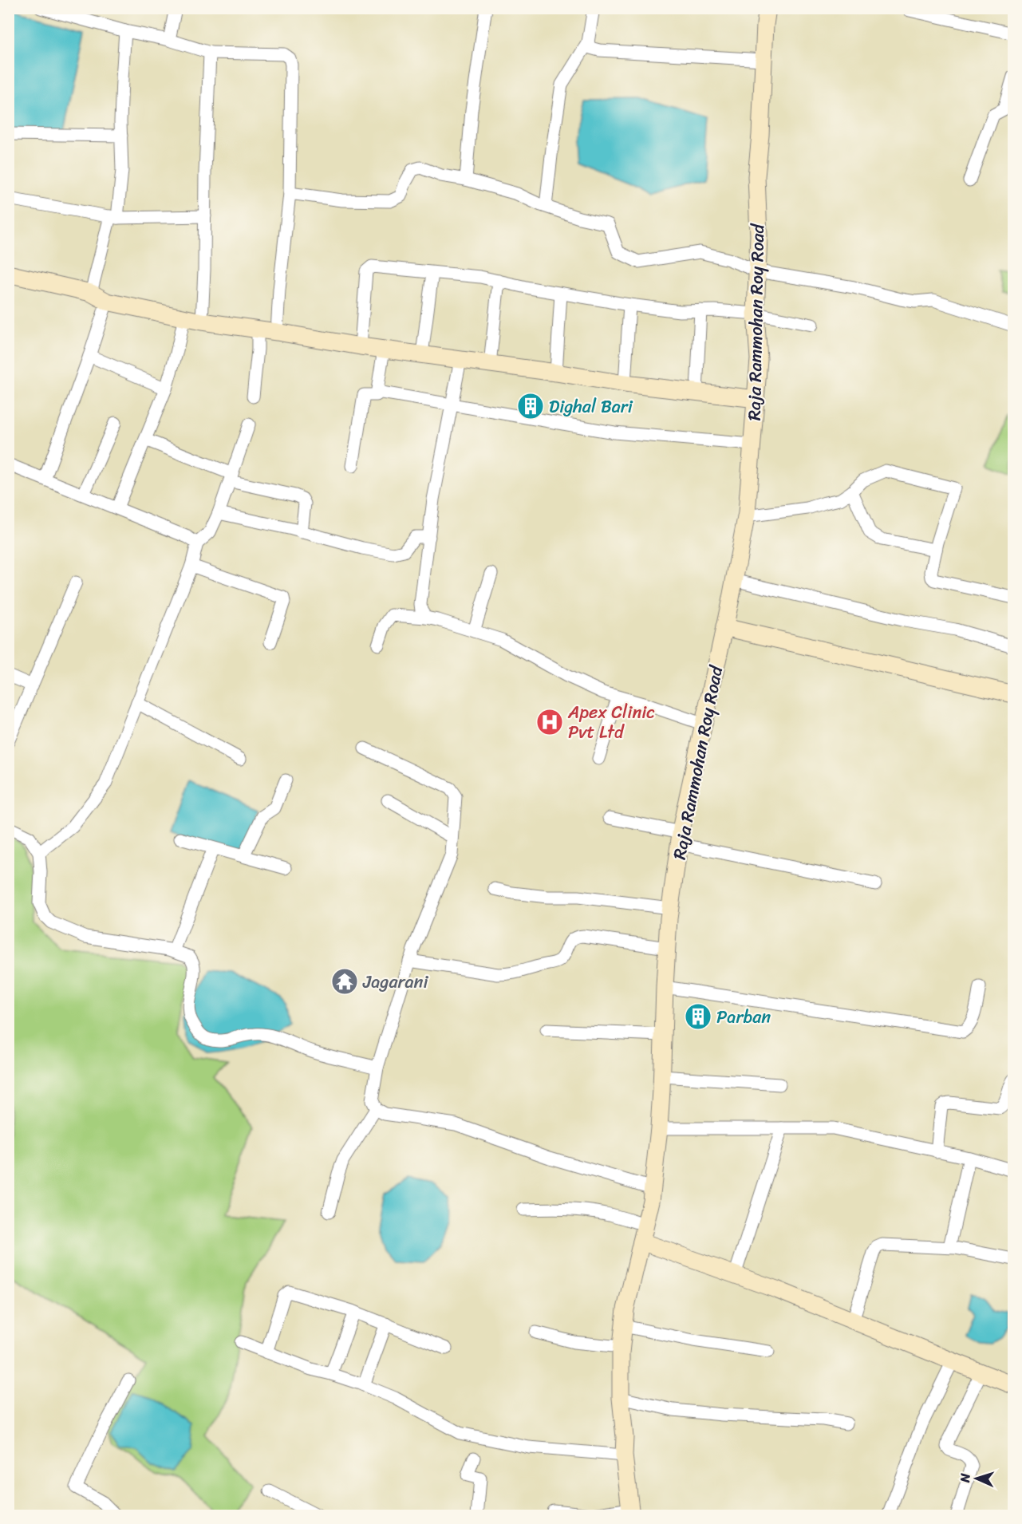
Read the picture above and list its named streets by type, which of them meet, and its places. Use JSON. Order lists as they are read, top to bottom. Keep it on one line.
{"streets":{"main road":["Raja Rammohan Roy Road"]},"places":{"building":["Dighal Bari","Parban"],"hospital":["Apex Clinic Pvt Ltd"],"temple":["Jagarani"]},"north":"left"}
